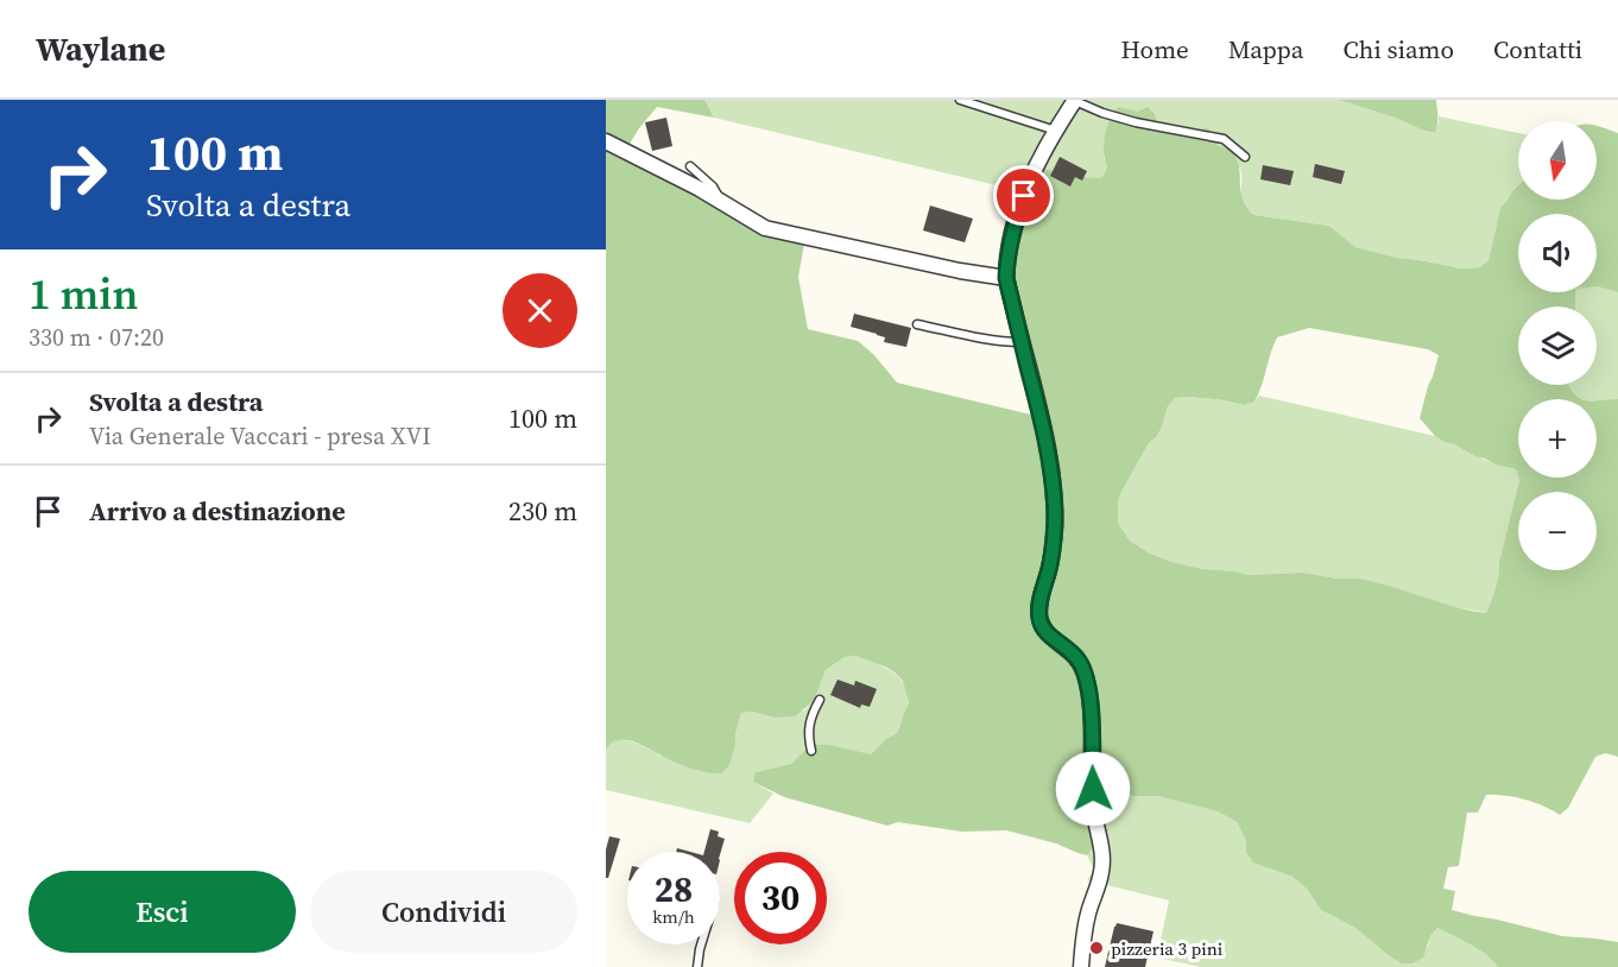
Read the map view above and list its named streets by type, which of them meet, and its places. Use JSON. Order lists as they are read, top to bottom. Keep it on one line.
{"places":["pizzeria 3 pini"],"north":"bottom","page":{"header":"Waylane","nav":["Home","Mappa","Chi siamo","Contatti"],"turn":["100 m","Svolta a destra"],"map_buttons":["+","−"],"heading":["1 min","330 m · 07:20"],"list":[{"name":"Svolta a destra","note":"Via Generale Vaccari - presa XVI","value":"100 m"},{"name":"Arrivo a destinazione","value":"230 m"}],"speed":"28 km/h","limit":"30","buttons":["Esci","Condividi"]}}
